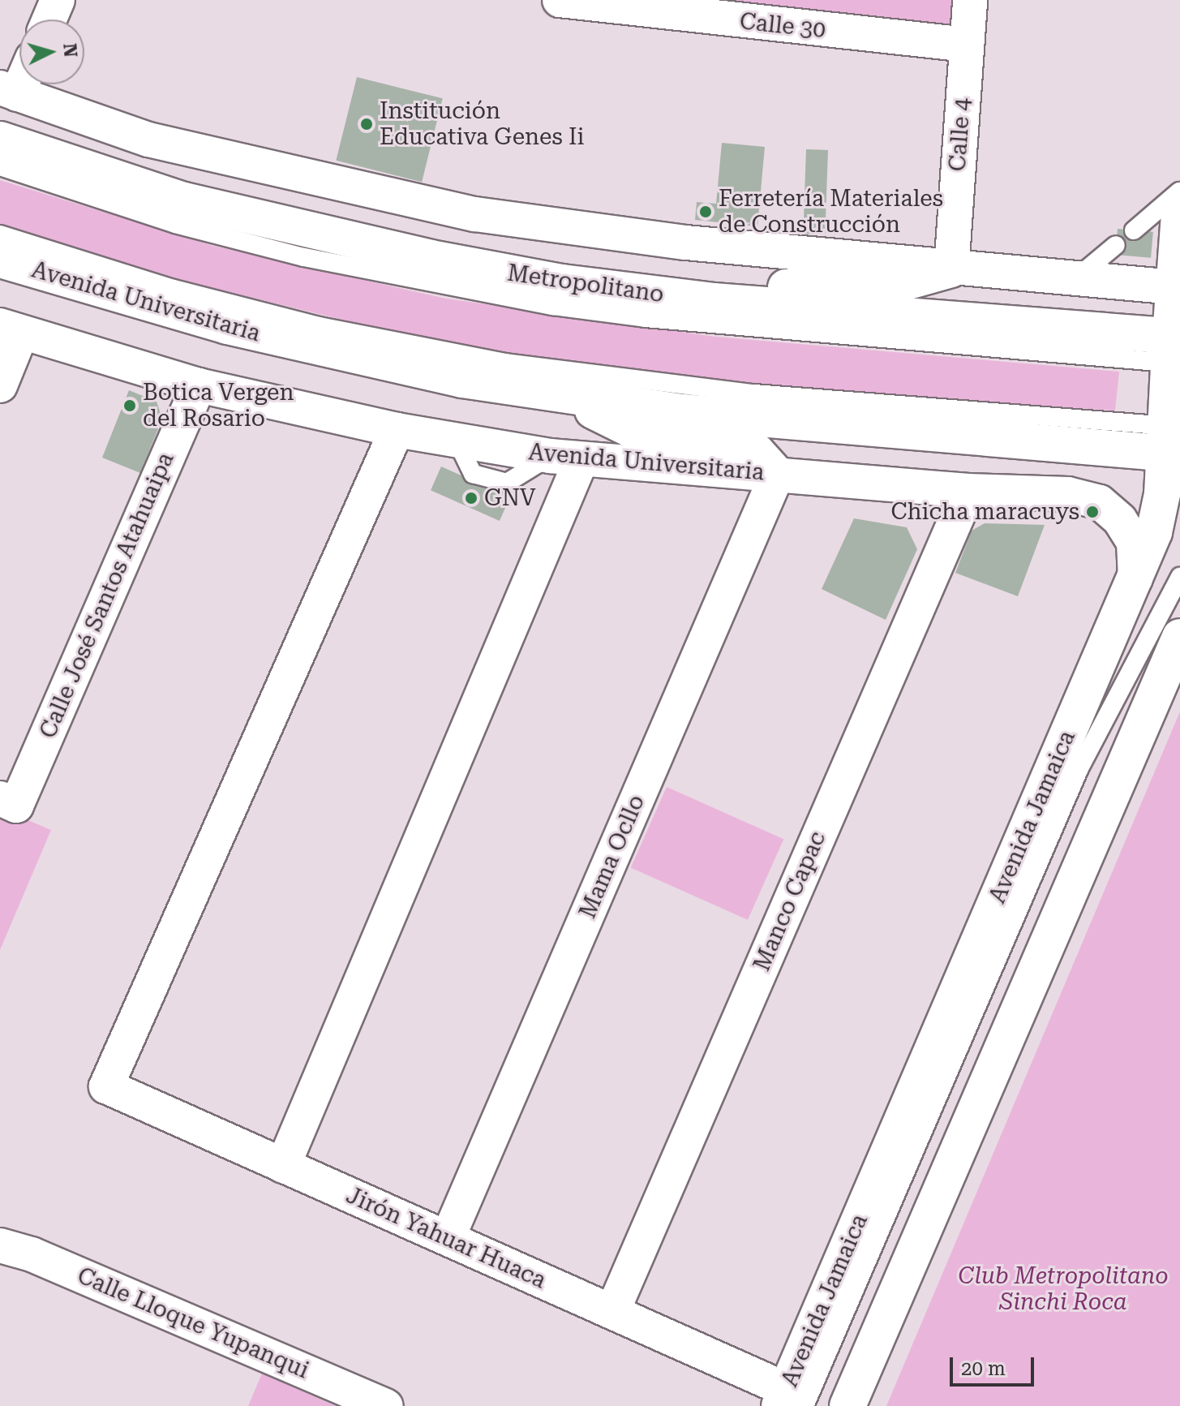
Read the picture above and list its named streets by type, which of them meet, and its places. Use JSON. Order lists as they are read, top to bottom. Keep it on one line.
{"streets":{"main road":["Avenida Universitaria","Avenida Jamaica"],"street":["Calle 30","Calle 4","Calle José Santos Atahuaipa","Mama Ocllo","Manco Capac","Jirón Yahuar Huaca","Calle Lloque Yupanqui"],"lane":["Metropolitano"]},"crossings":[["Calle 30","Calle 4"],["Metropolitano","Avenida Jamaica"],["Avenida Universitaria","Calle José Santos Atahuaipa"],["Avenida Universitaria","Avenida Jamaica"],["Avenida Universitaria","Mama Ocllo"],["Avenida Universitaria","Manco Capac"],["Avenida Universitaria","Jirón Yahuar Huaca"],["Avenida Jamaica","Jirón Yahuar Huaca"],["Mama Ocllo","Jirón Yahuar Huaca"],["Manco Capac","Jirón Yahuar Huaca"]],"parks":["Club Metropolitano Sinchi Roca"],"places":["Institución Educativa Genes Ii","Ferretería Materiales de Construcción","Botica Vergen del Rosario","GNV","Chicha maracuys"],"scale_bar":"20 m","north":"right"}
